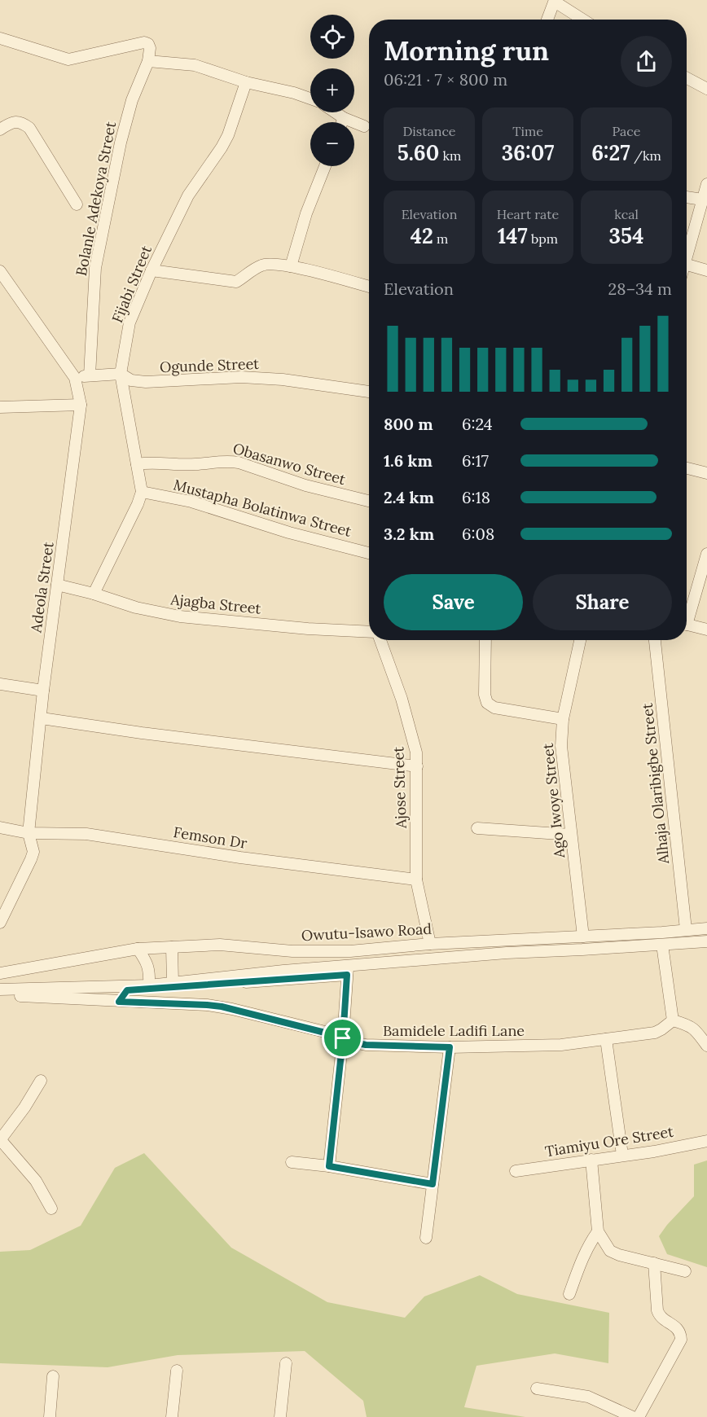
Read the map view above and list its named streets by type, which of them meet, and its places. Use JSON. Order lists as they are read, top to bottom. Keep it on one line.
{"streets":{"street":["Bolanle Adekoya Street","Fijabi Street","Ogunde Street","Obasanwo Street","Mustapha Bolatinwa Street","Adeola Street","Ajagba Street","Alhaja Olaribigbe Street","Ajose Street","Ago Iwoye Street","Femson Dr","Owutu-Isawo Road","Bamidele Ladifi Lane","Tiamiyu Ore Street"]},"crossings":[["Bolanle Adekoya Street","Ogunde Street"],["Fijabi Street","Ogunde Street"],["Fijabi Street","Obasanwo Street"],["Fijabi Street","Mustapha Bolatinwa Street"],["Ogunde Street","Adeola Street"],["Adeola Street","Ajagba Street"],["Adeola Street","Femson Dr"],["Alhaja Olaribigbe Street","Owutu-Isawo Road"],["Ajose Street","Femson Dr"],["Ajose Street","Owutu-Isawo Road"],["Ago Iwoye Street","Owutu-Isawo Road"]],"page":{"map_buttons":["+","−"],"heading":["Morning run","06:21 · 7 × 800 m"],"stats":[["Distance","5.60 km"],["Time","36:07"],["Pace","6:27 /km"],["Elevation","42 m"],["Heart rate","147 bpm"],["kcal","354"]],"chart":["Elevation","28–34 m"],"list":[{"name":"800 m","note":"6:24"},{"name":"1.6 km","note":"6:17"},{"name":"2.4 km","note":"6:18"},{"name":"3.2 km","note":"6:08"}],"buttons":["Save","Share"]}}
